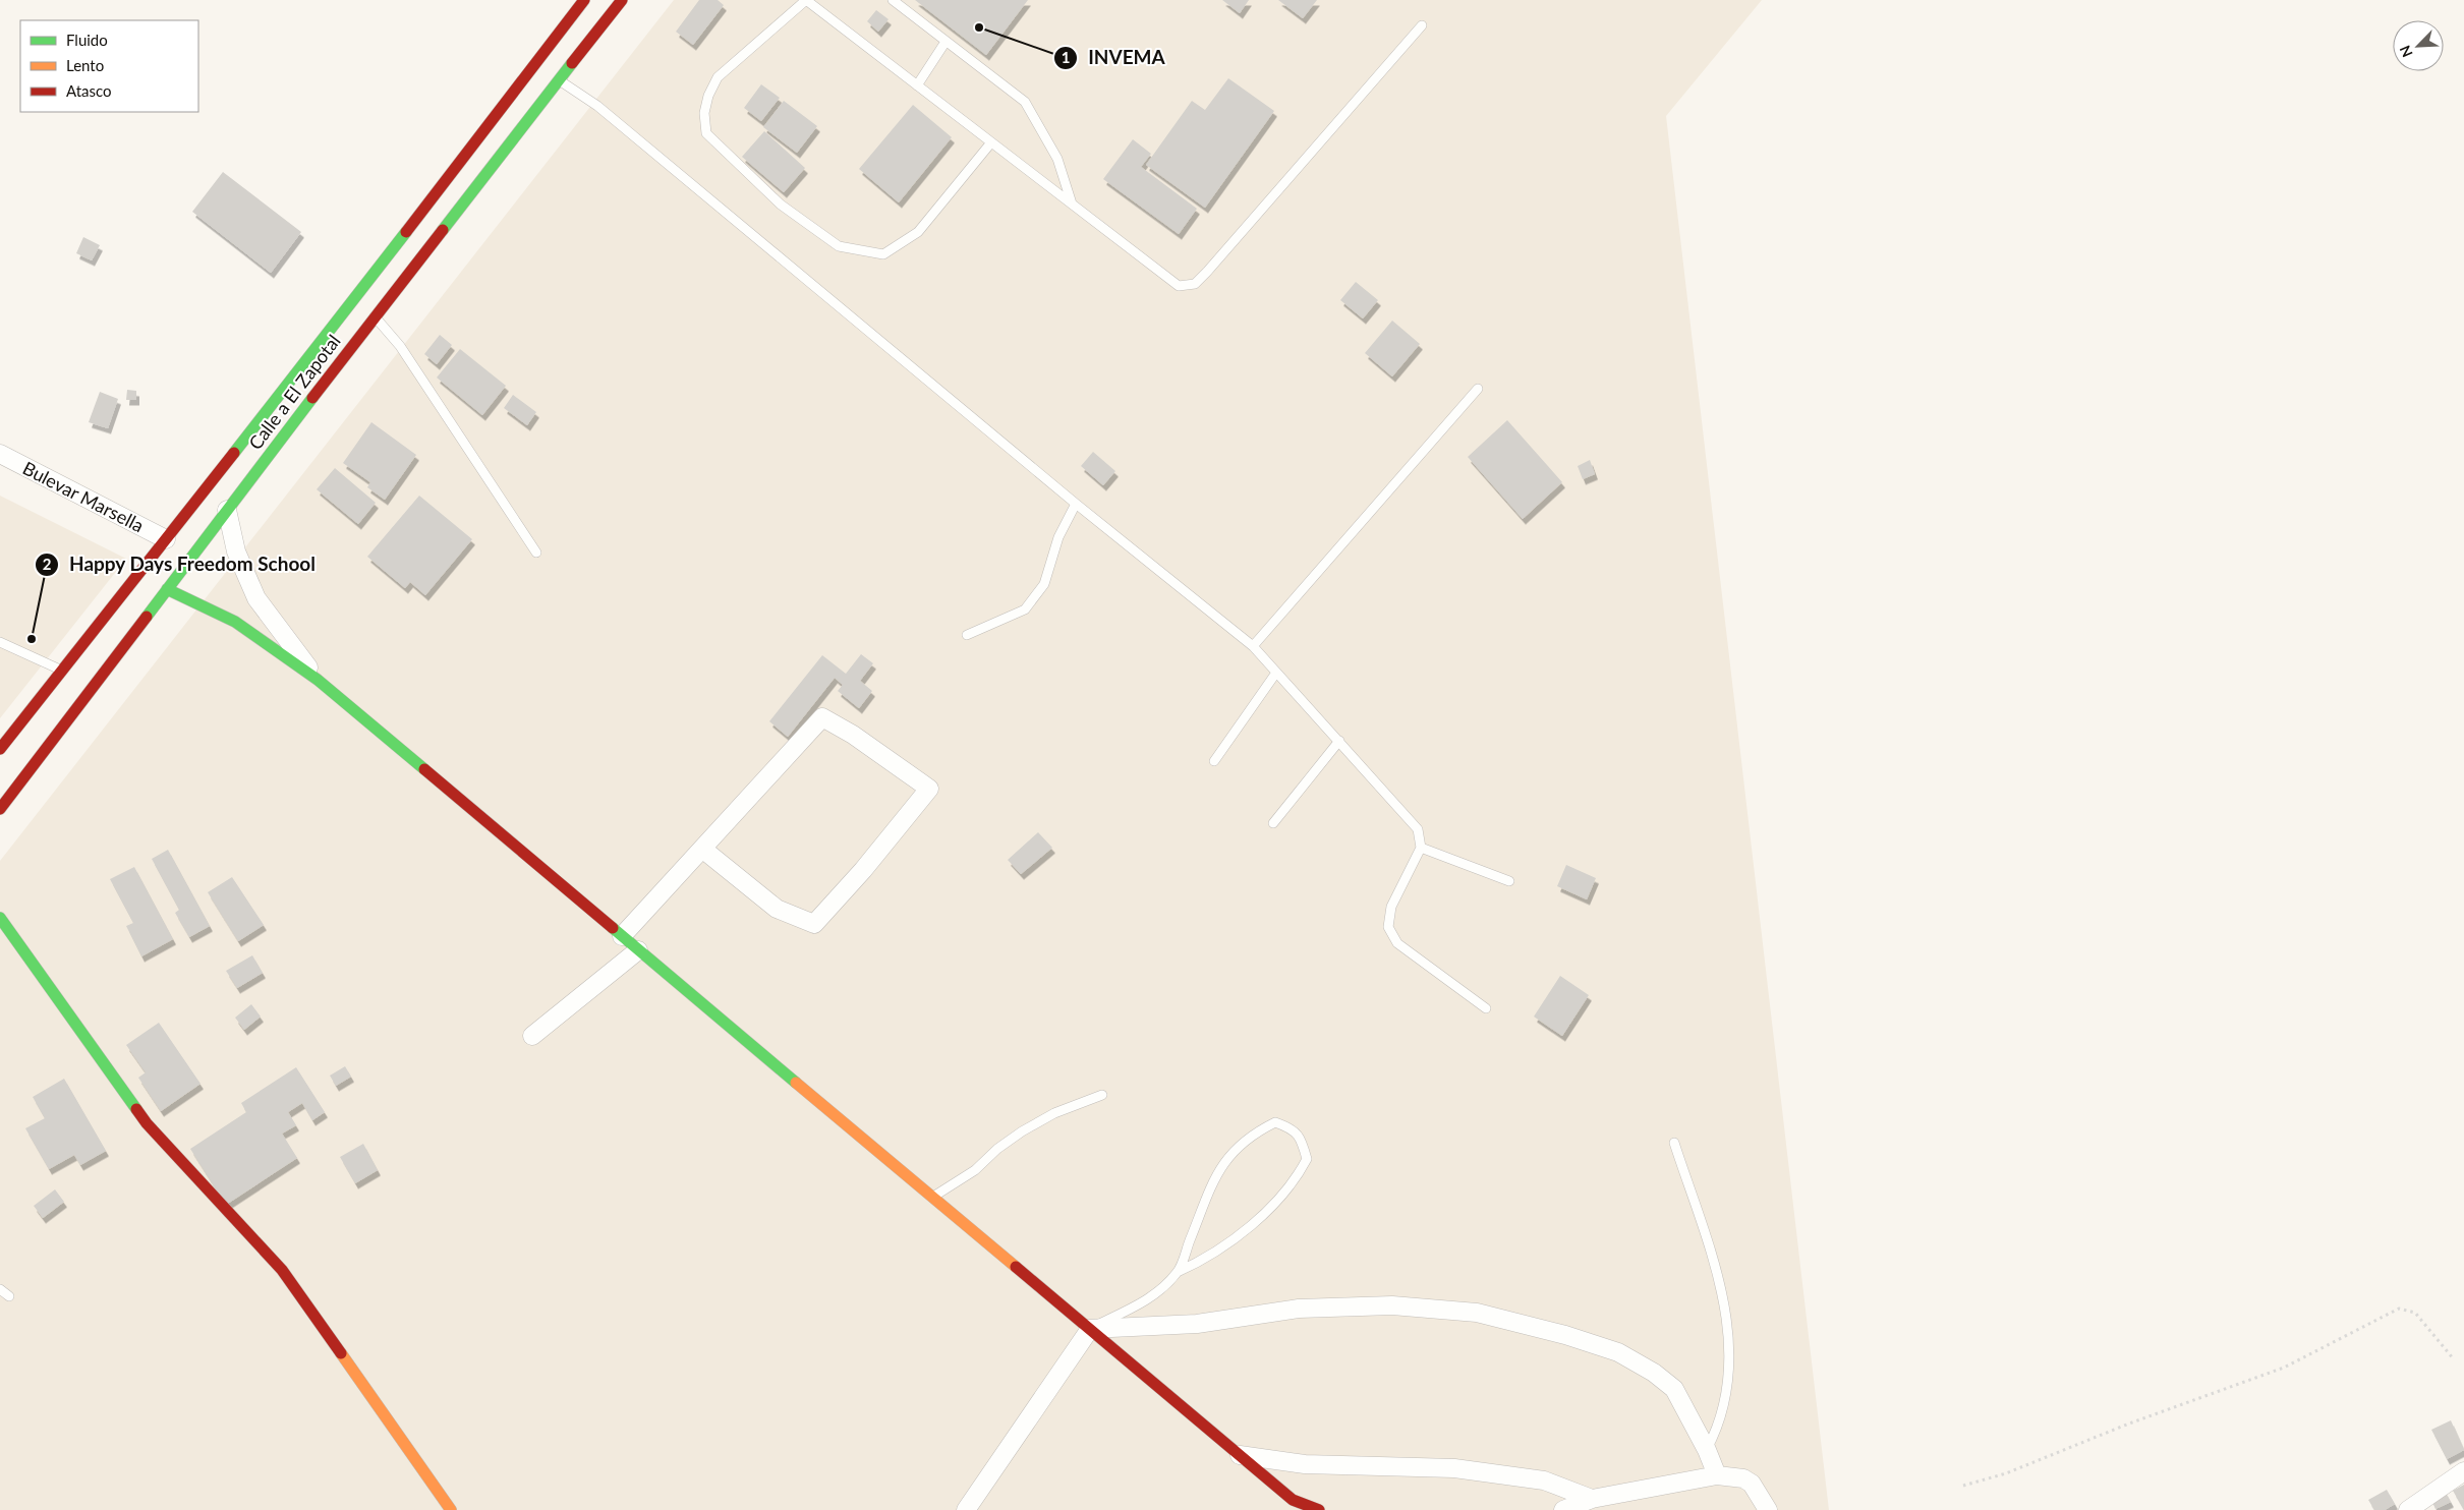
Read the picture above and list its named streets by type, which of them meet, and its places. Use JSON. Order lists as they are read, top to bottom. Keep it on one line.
{"streets":{"street":["Calle a El Zapotal","Bulevar Marsella"]},"crossings":[["Calle a El Zapotal","Bulevar Marsella"]],"places":["INVEMA","Happy Days Freedom School"],"legend":["Fluido","Lento","Atasco"],"north":"bottom left"}
